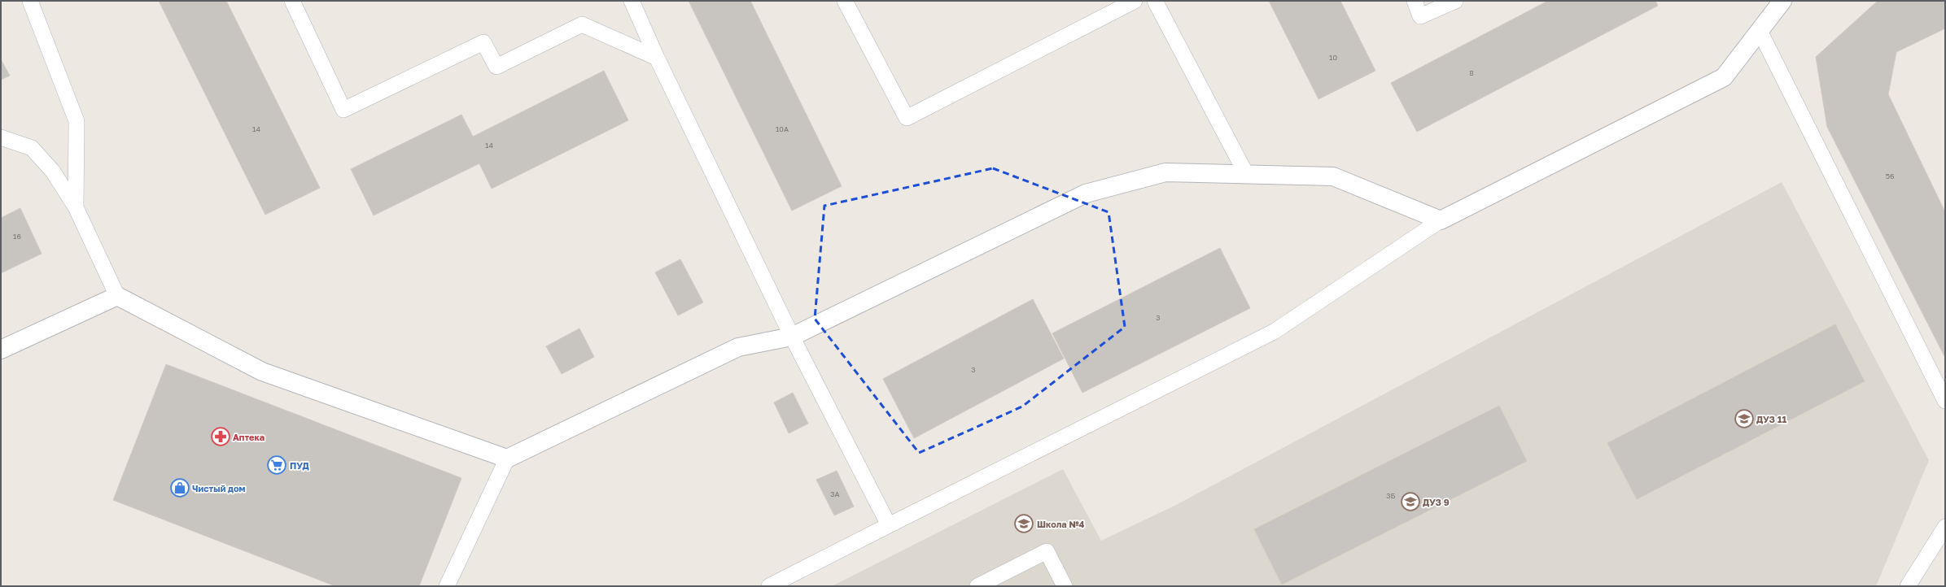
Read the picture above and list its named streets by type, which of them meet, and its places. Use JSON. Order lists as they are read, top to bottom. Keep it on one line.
{"places":{"school or university":["ДУЗ 11","ДУЗ 9","Школа №4"],"pharmacy":["Аптека"],"supermarket":["ПУД"],"shop":["Чистый дом"]},"house_numbers":["10","8","14","10А","14","56","16","3","3","3А","3Б"]}
